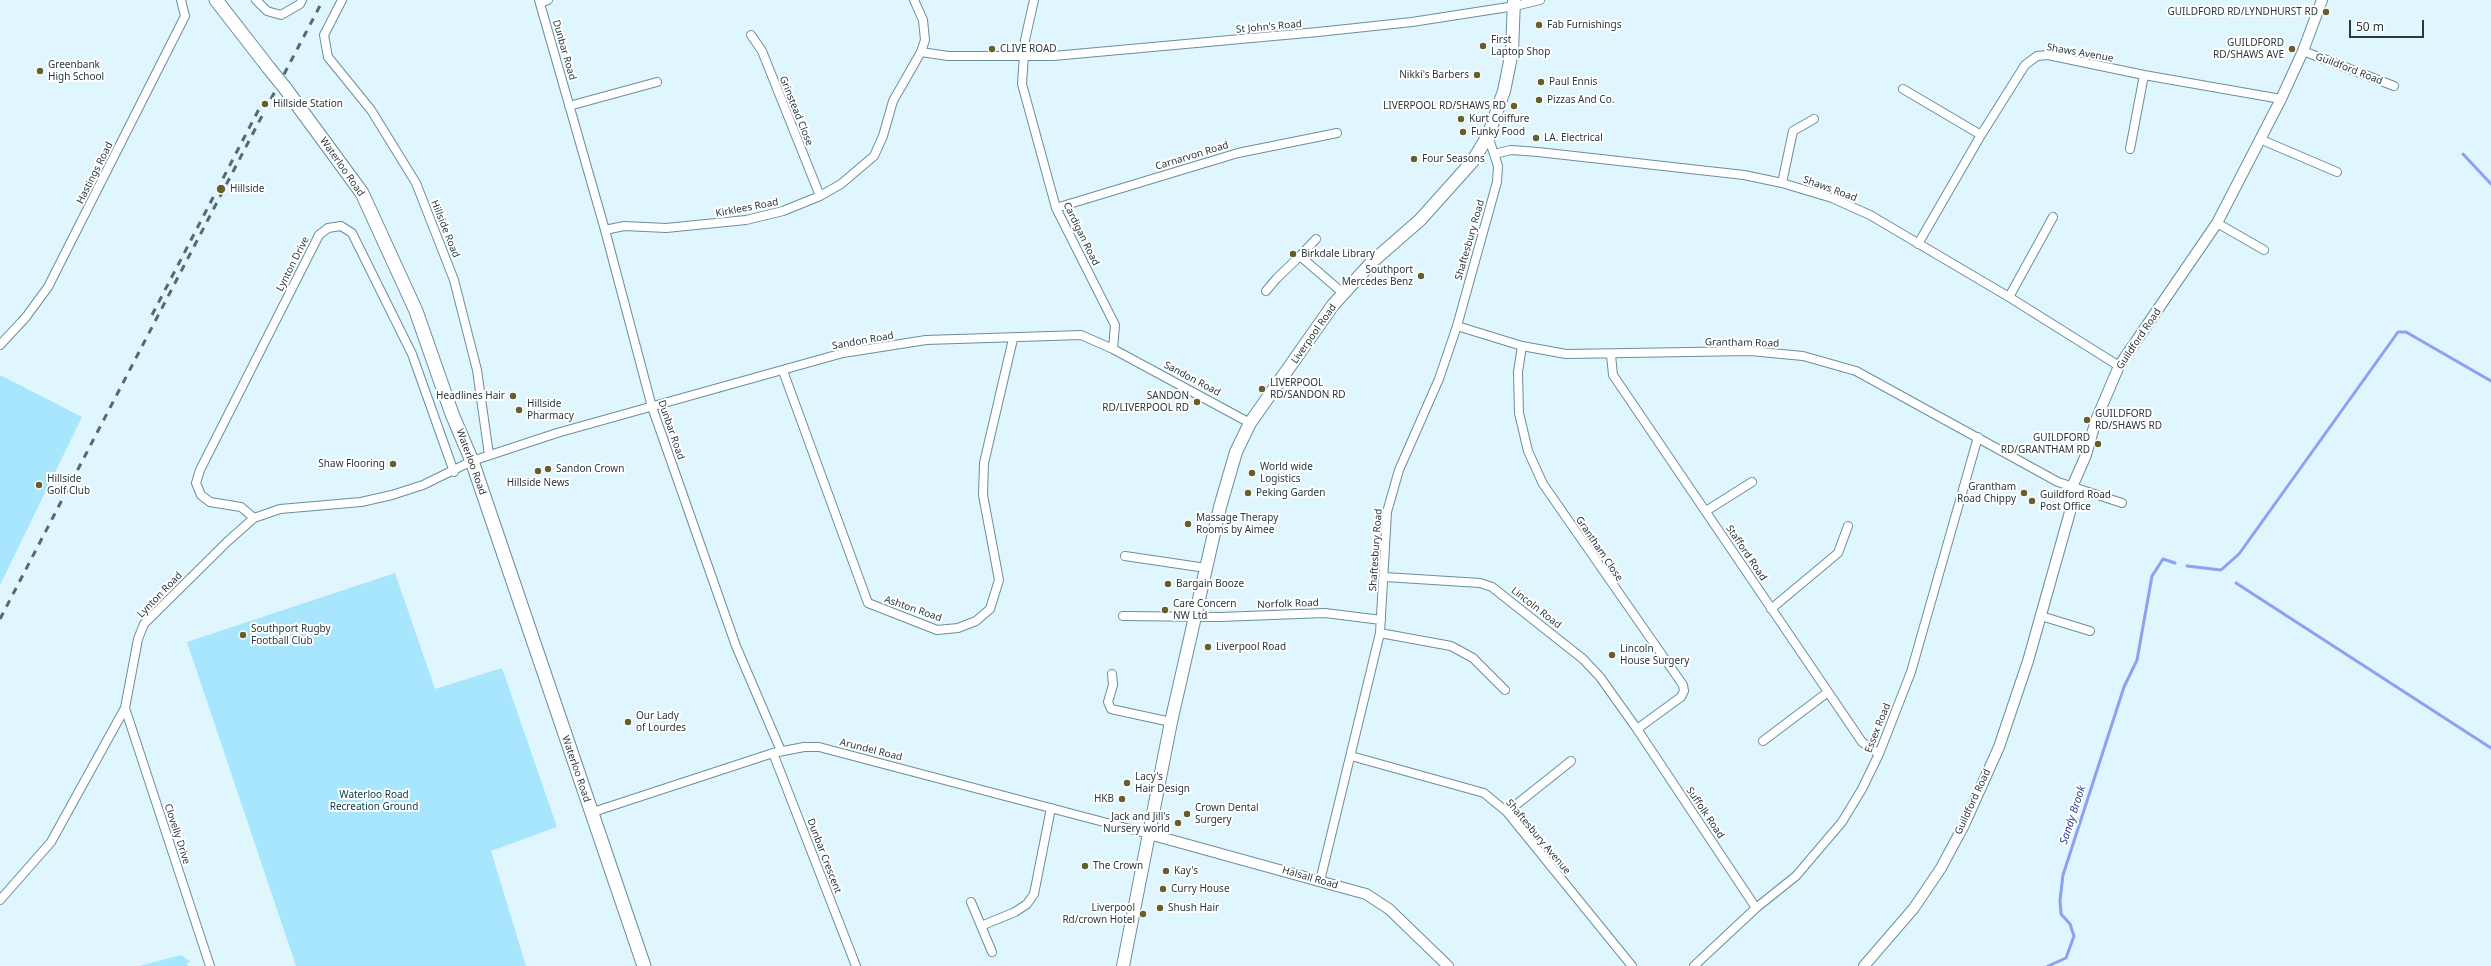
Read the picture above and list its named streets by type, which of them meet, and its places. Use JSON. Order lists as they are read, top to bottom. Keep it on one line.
{"streets":{"highway":["Waterloo Road"],"main road":["Liverpool Road"],"street":["St John's Road","Dunbar Road","Shaws Avenue","Guildford Road","Grinstead Close","Carnarvon Road","Hastings Road","Shaws Road","Kirklees Road","Hillside Road","Cardigan Road","Shaftesbury Road","Lynton Drive","Sandon Road","Grantham Road","Grantham Close","Stafford Road","Lynton Road","Norfolk Road","Lincoln Road","Ashton Road","Essex Road","Arundel Road","Suffolk Road","Clovelly Drive","Shaftesbury Avenue","Dunbar Crescent","Halsall Road"]},"crossings":[["St John's Road","Cardigan Road"],["St John's Road","Liverpool Road"],["Dunbar Road","Kirklees Road"],["Dunbar Road","Sandon Road"],["Dunbar Road","Arundel Road"],["Dunbar Road","Dunbar Crescent"],["Shaws Avenue","Guildford Road"],["Shaws Avenue","Shaws Road"],["Guildford Road","Shaws Road"],["Guildford Road","Grantham Road"],["Grinstead Close","Kirklees Road"],["Carnarvon Road","Cardigan Road"],["Waterloo Road","Sandon Road"],["Waterloo Road","Lynton Road"],["Waterloo Road","Arundel Road"],["Shaws Road","Shaftesbury Road"],["Hillside Road","Sandon Road"],["Cardigan Road","Sandon Road"],["Shaftesbury Road","Liverpool Road"],["Shaftesbury Road","Grantham Road"],["Shaftesbury Road","Norfolk Road"],["Shaftesbury Road","Lincoln Road"],["Shaftesbury Road","Shaftesbury Avenue"],["Shaftesbury Road","Halsall Road"],["Lynton Drive","Lynton Road"],["Liverpool Road","Sandon Road"],["Liverpool Road","Norfolk Road"],["Liverpool Road","Arundel Road"],["Liverpool Road","Halsall Road"],["Sandon Road","Lynton Road"],["Sandon Road","Ashton Road"],["Grantham Road","Grantham Close"],["Grantham Road","Stafford Road"],["Grantham Road","Essex Road"],["Grantham Close","Lincoln Road"],["Grantham Close","Suffolk Road"],["Stafford Road","Essex Road"],["Lynton Road","Clovelly Drive"],["Lincoln Road","Suffolk Road"],["Essex Road","Suffolk Road"],["Arundel Road","Dunbar Crescent"],["Arundel Road","Halsall Road"]],"water":["Sandy Brook"],"parks":["Waterloo Road Recreation Ground"],"places":["GUILDFORD RD/LYNDHURST RD","Fab Furnishings","First Laptop Shop","CLIVE ROAD","GUILDFORD RD/SHAWS AVE","Greenbank High School","Nikki's Barbers","Paul Ennis","Pizzas And Co.","Hillside Station","LIVERPOOL RD/SHAWS RD","Kurt Coiffure","Funky Food","LA. Electrical","Four Seasons","Hillside","Birkdale Library","Southport Mercedes Benz","LIVERPOOL RD/SANDON RD","Headlines Hair","SANDON RD/LIVERPOOL RD","Hillside Pharmacy","GUILDFORD RD/SHAWS RD","GUILDFORD RD/GRANTHAM RD","Shaw Flooring","Sandon Crown","Hillside News","World wide Logistics","Hillside Golf Club","Peking Garden","Grantham Road Chippy","Guildford Road Post Office","Massage Therapy Rooms by Aimee","Bargain Booze","Care Concern NW Ltd","Southport Rugby Football Club","Liverpool Road","Lincoln House Surgery","Our Lady of Lourdes","Lacy's Hair Design","HKB","Crown Dental Surgery","Jack and Jill's Nursery world","The Crown","Kay's","Curry House","Shush Hair","Liverpool Rd/crown Hotel"],"scale_bar":"50 m"}
